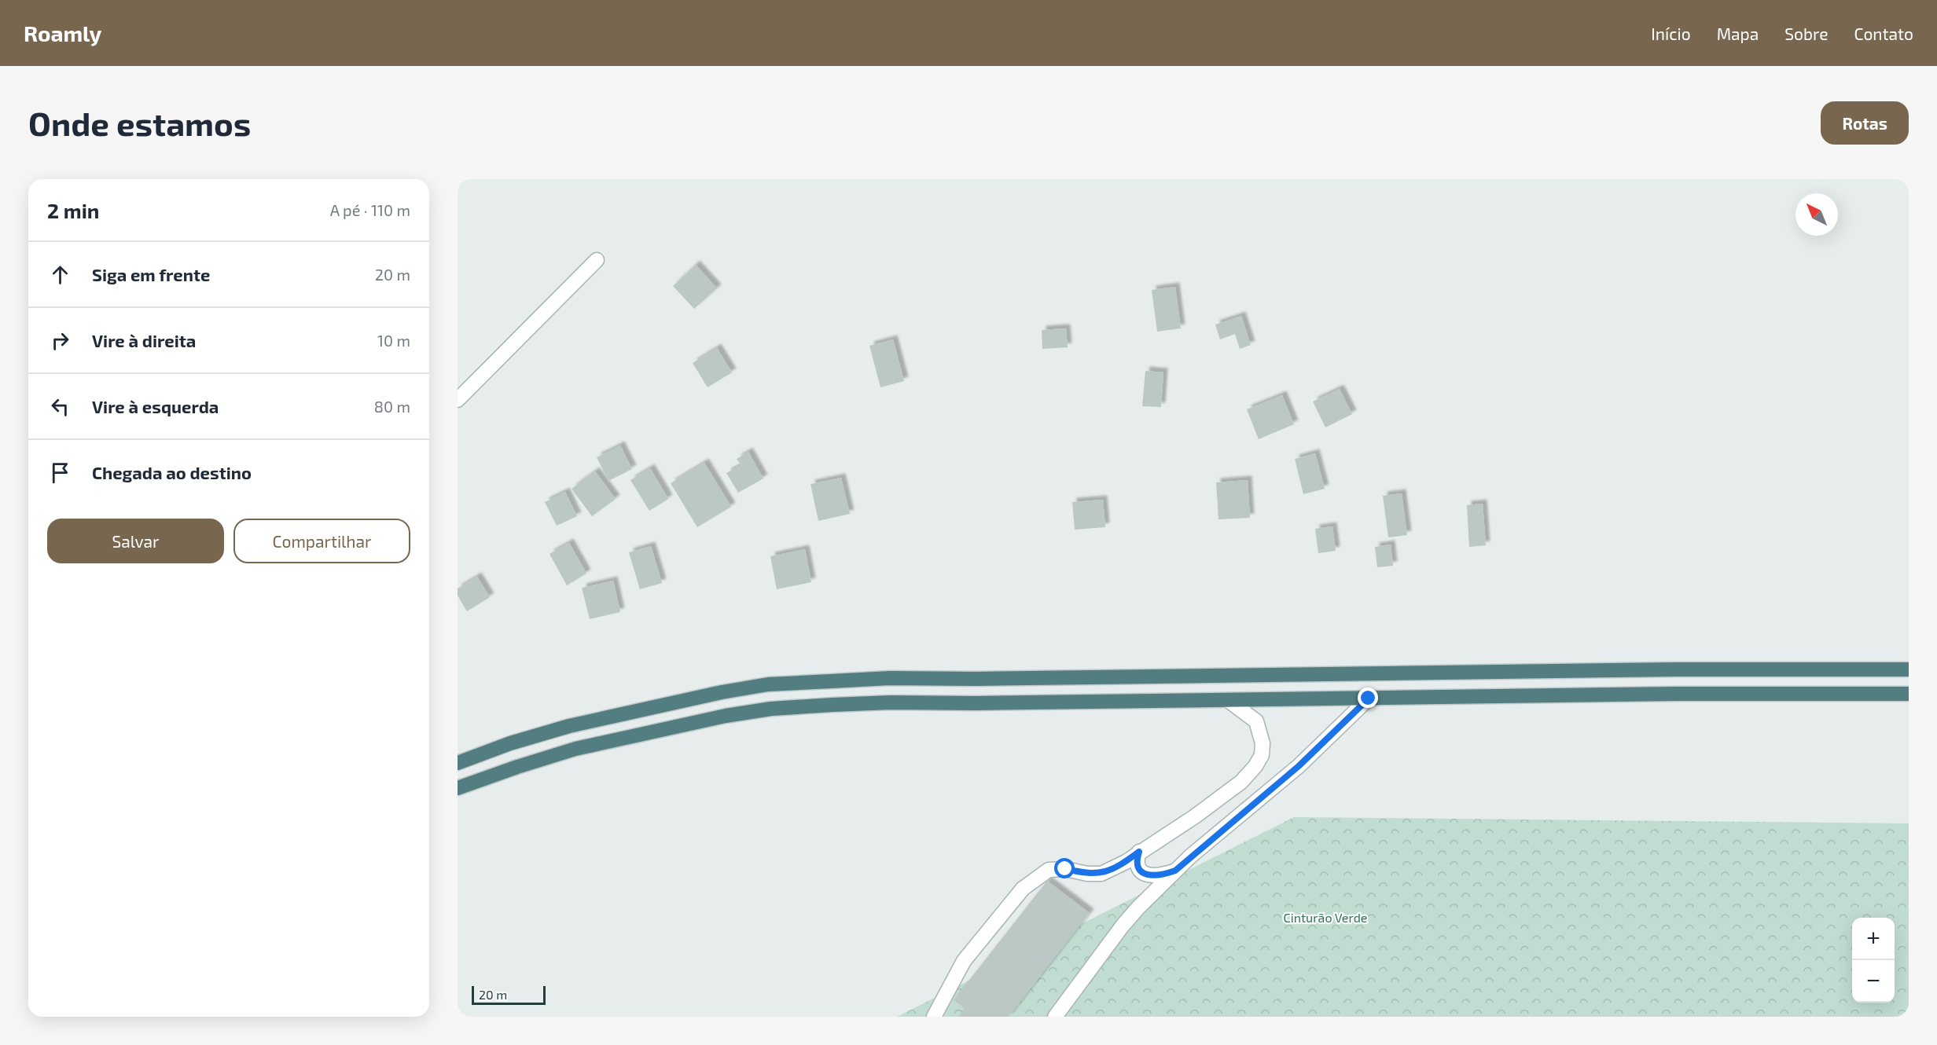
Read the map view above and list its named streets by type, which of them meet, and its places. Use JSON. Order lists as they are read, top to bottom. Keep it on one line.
{"parks":["Cinturão Verde"],"scale_bar":"20 m","north":"top left","page":{"header":"Roamly","nav":["Início","Mapa","Sobre","Contato"],"buttons":["Rotas",["Salvar","Compartilhar"]],"title":"Onde estamos","heading":["2 min","A pé · 110 m"],"list":[["Siga em frente","20 m"],["Vire à direita","10 m"],["Vire à esquerda","80 m"],"Chegada ao destino"],"map_buttons":["+","−"],"scale":"20 m"}}
